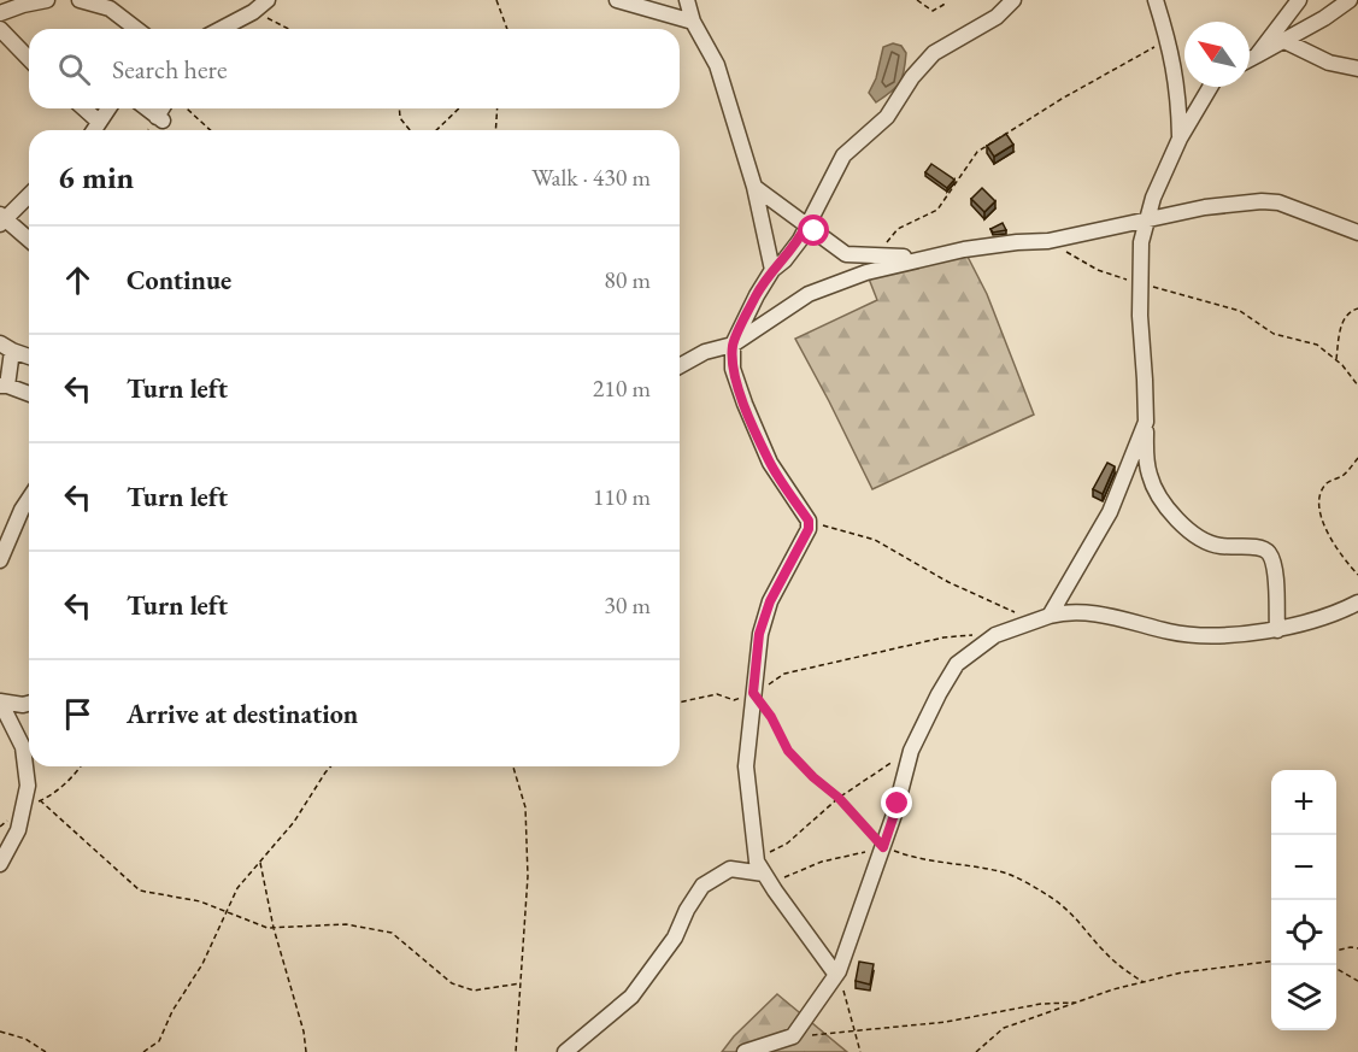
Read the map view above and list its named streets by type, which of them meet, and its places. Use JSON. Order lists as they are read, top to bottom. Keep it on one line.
{"north":"top left","page":{"search":"Search here","heading":["6 min","Walk · 430 m"],"list":[["Continue","80 m"],["Turn left","210 m"],["Turn left","110 m"],["Turn left","30 m"],"Arrive at destination"],"map_buttons":["+","−"]}}
